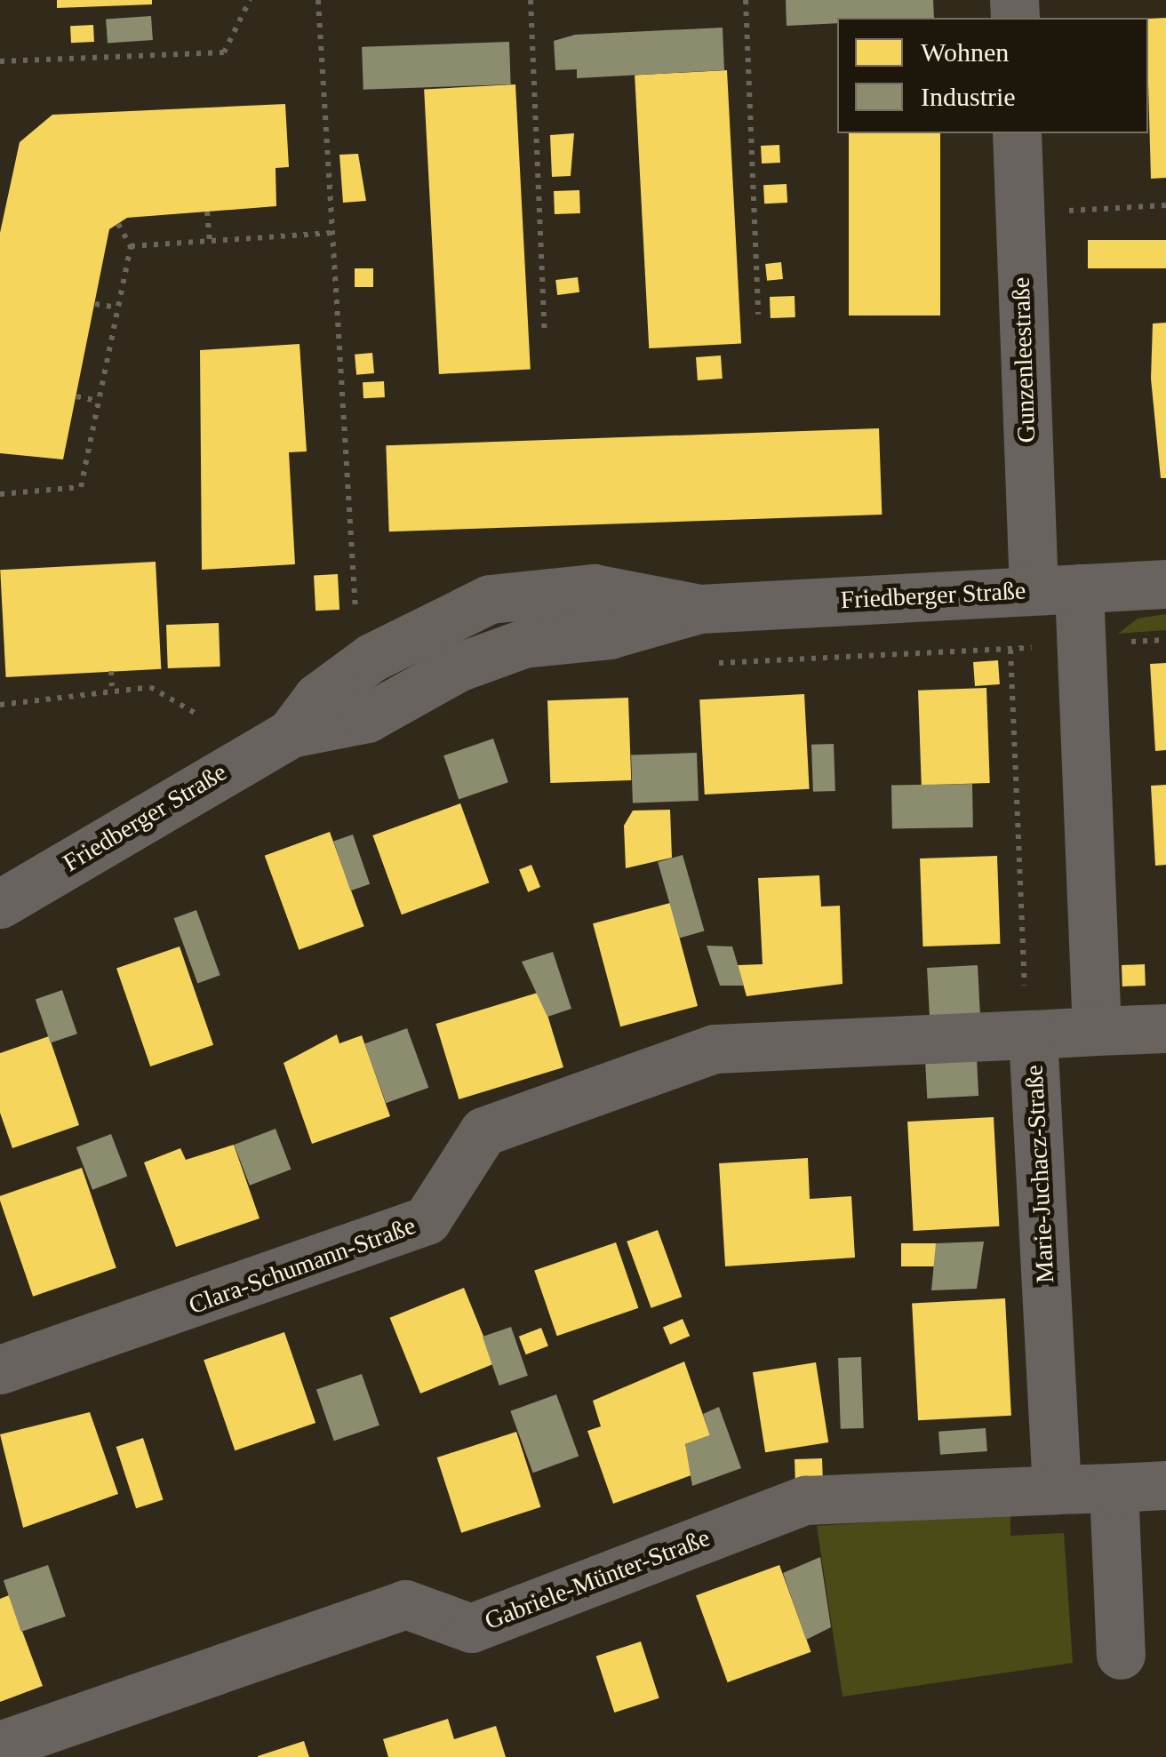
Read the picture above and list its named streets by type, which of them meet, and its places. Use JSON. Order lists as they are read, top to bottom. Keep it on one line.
{"streets":{"street":["Gunzenleestraße","Friedberger Straße","Marie-Juchacz-Straße","Clara-Schumann-Straße","Gabriele-Münter-Straße"]},"crossings":[["Gunzenleestraße","Friedberger Straße"],["Marie-Juchacz-Straße","Clara-Schumann-Straße"],["Marie-Juchacz-Straße","Gabriele-Münter-Straße"]],"legend":["Wohnen","Industrie"]}
